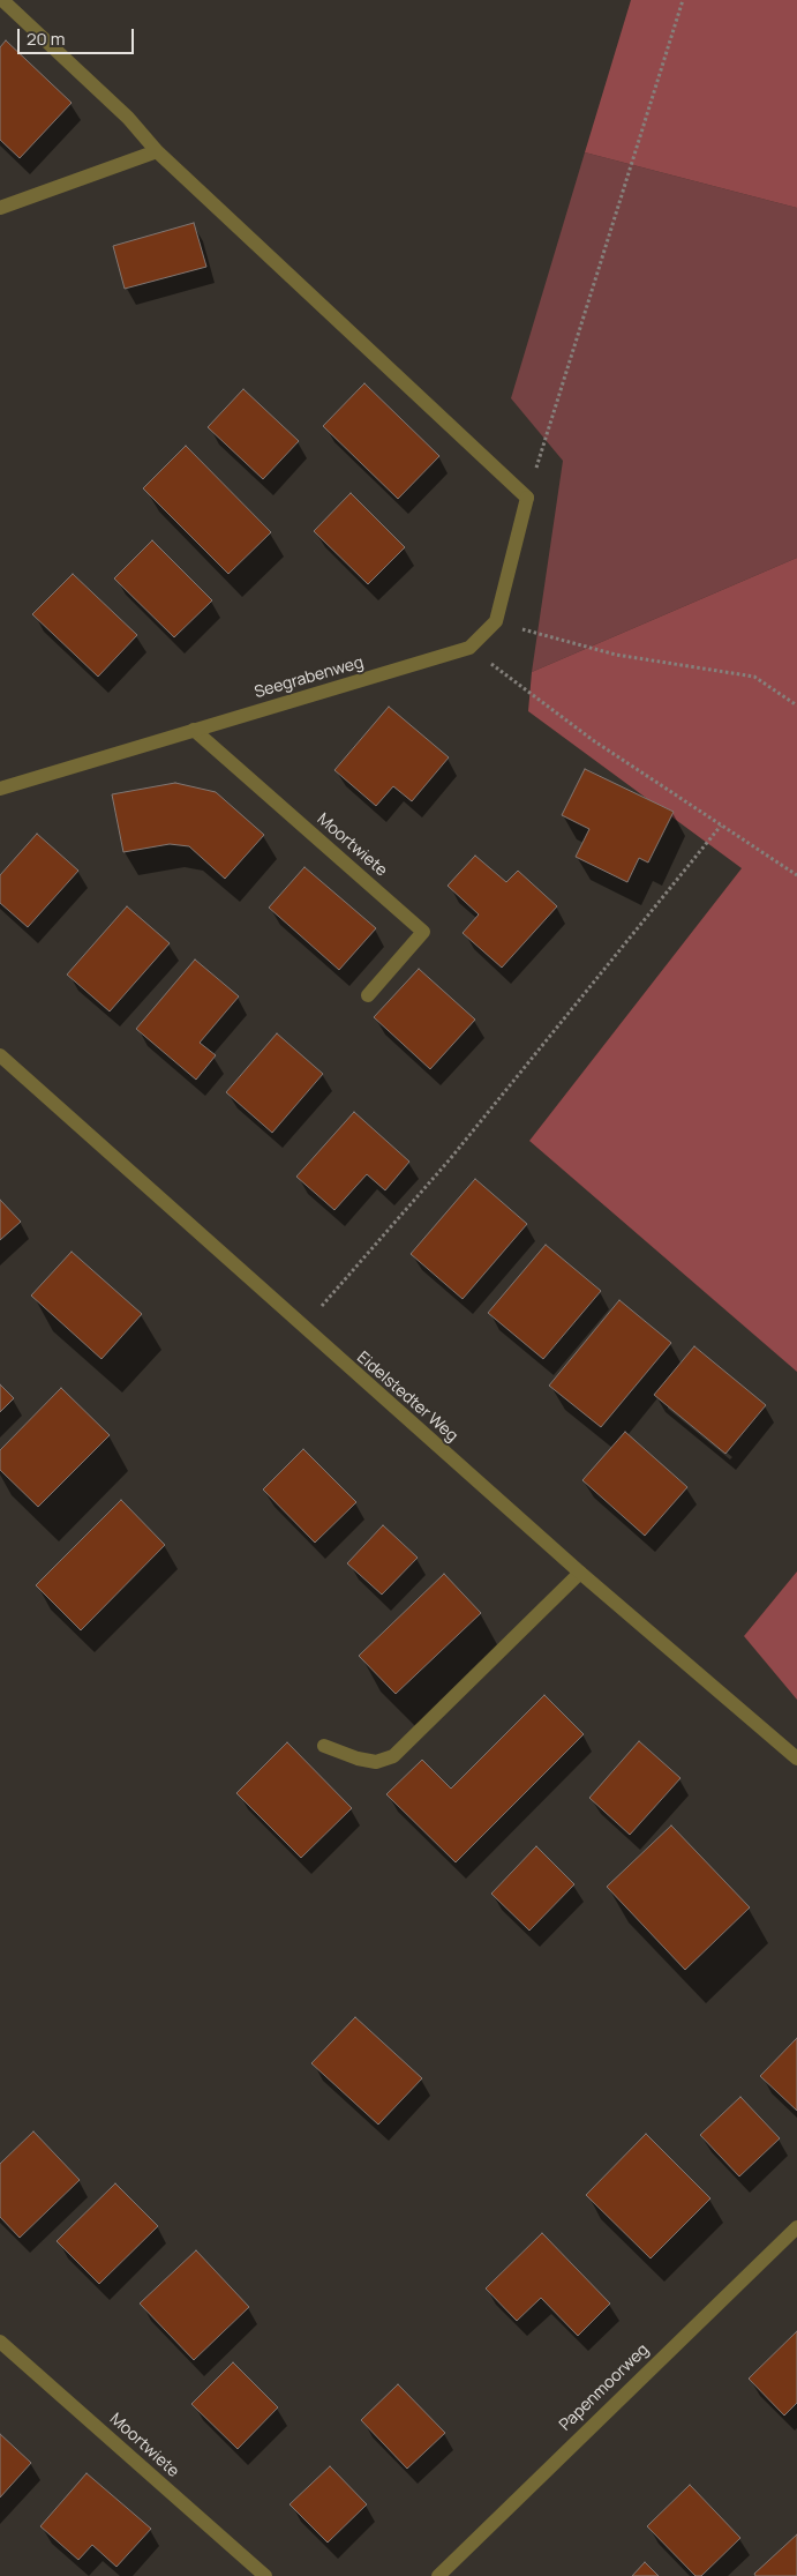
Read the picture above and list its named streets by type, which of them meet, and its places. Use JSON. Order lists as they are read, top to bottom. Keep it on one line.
{"streets":{"street":["Seegrabenweg","Moortwiete","Eidelstedter Weg","Papenmoorweg"]},"crossings":[["Seegrabenweg","Moortwiete"]],"scale_bar":"20 m"}
